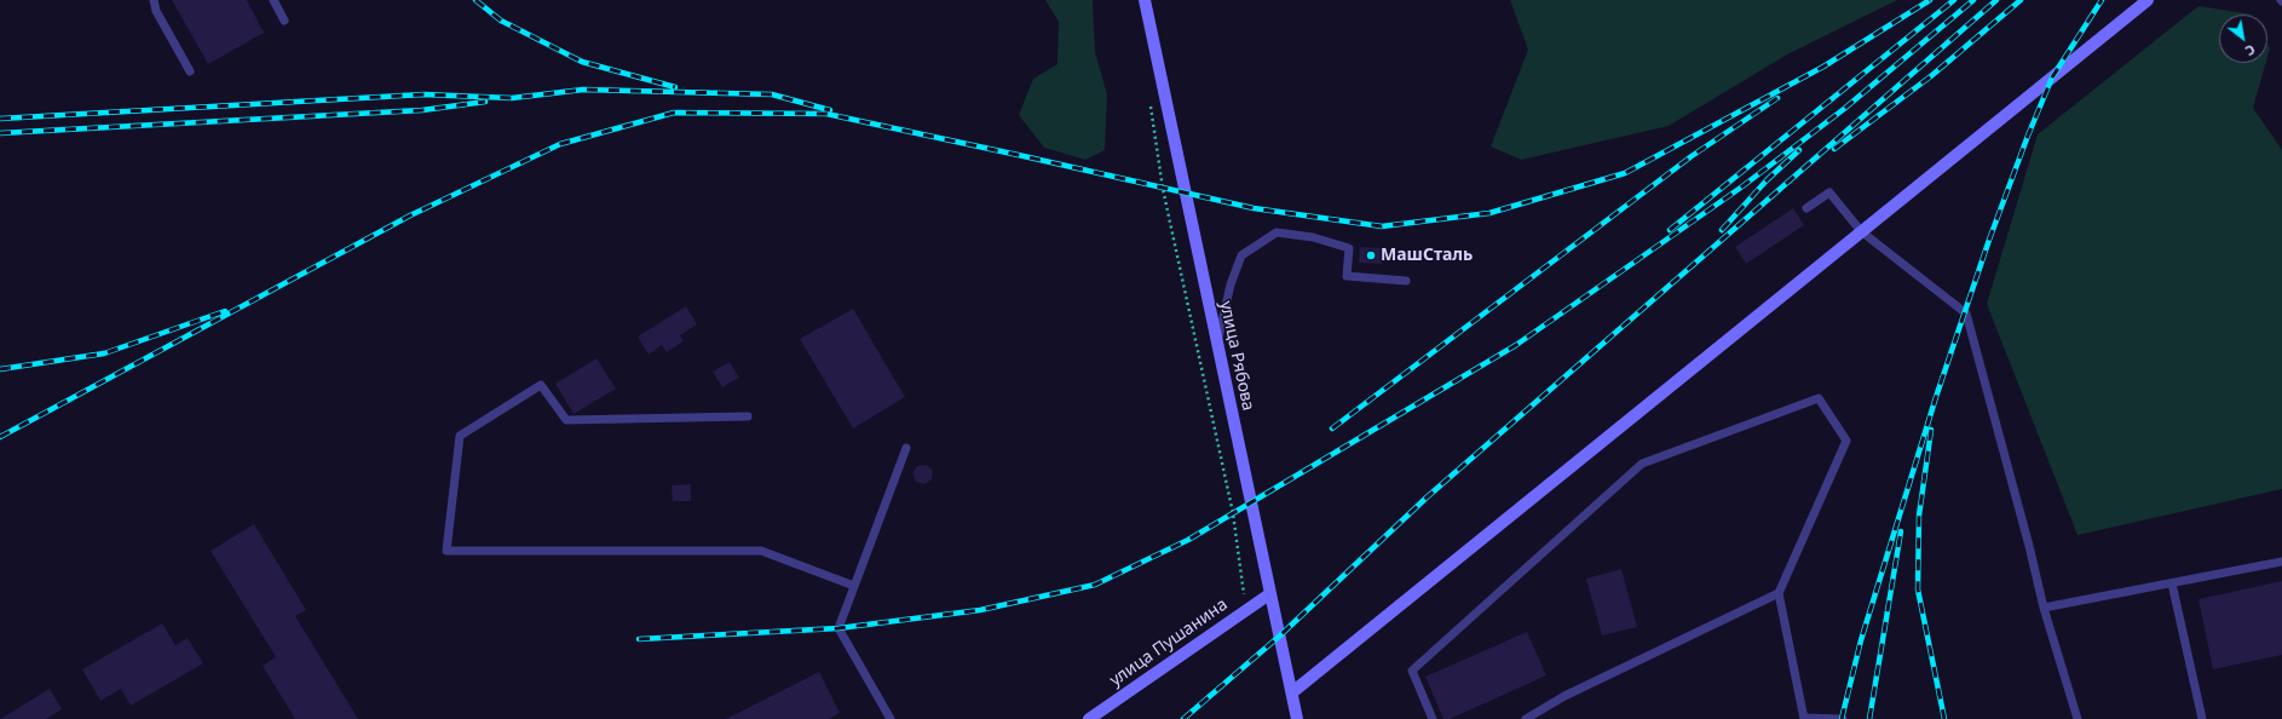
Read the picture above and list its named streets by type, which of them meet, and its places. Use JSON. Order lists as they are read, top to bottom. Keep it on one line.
{"streets":{"street":["улица Рябова","улица Пушанина"]},"crossings":[["улица Рябова","улица Пушанина"]],"places":["МашСталь"],"north":"bottom right"}
